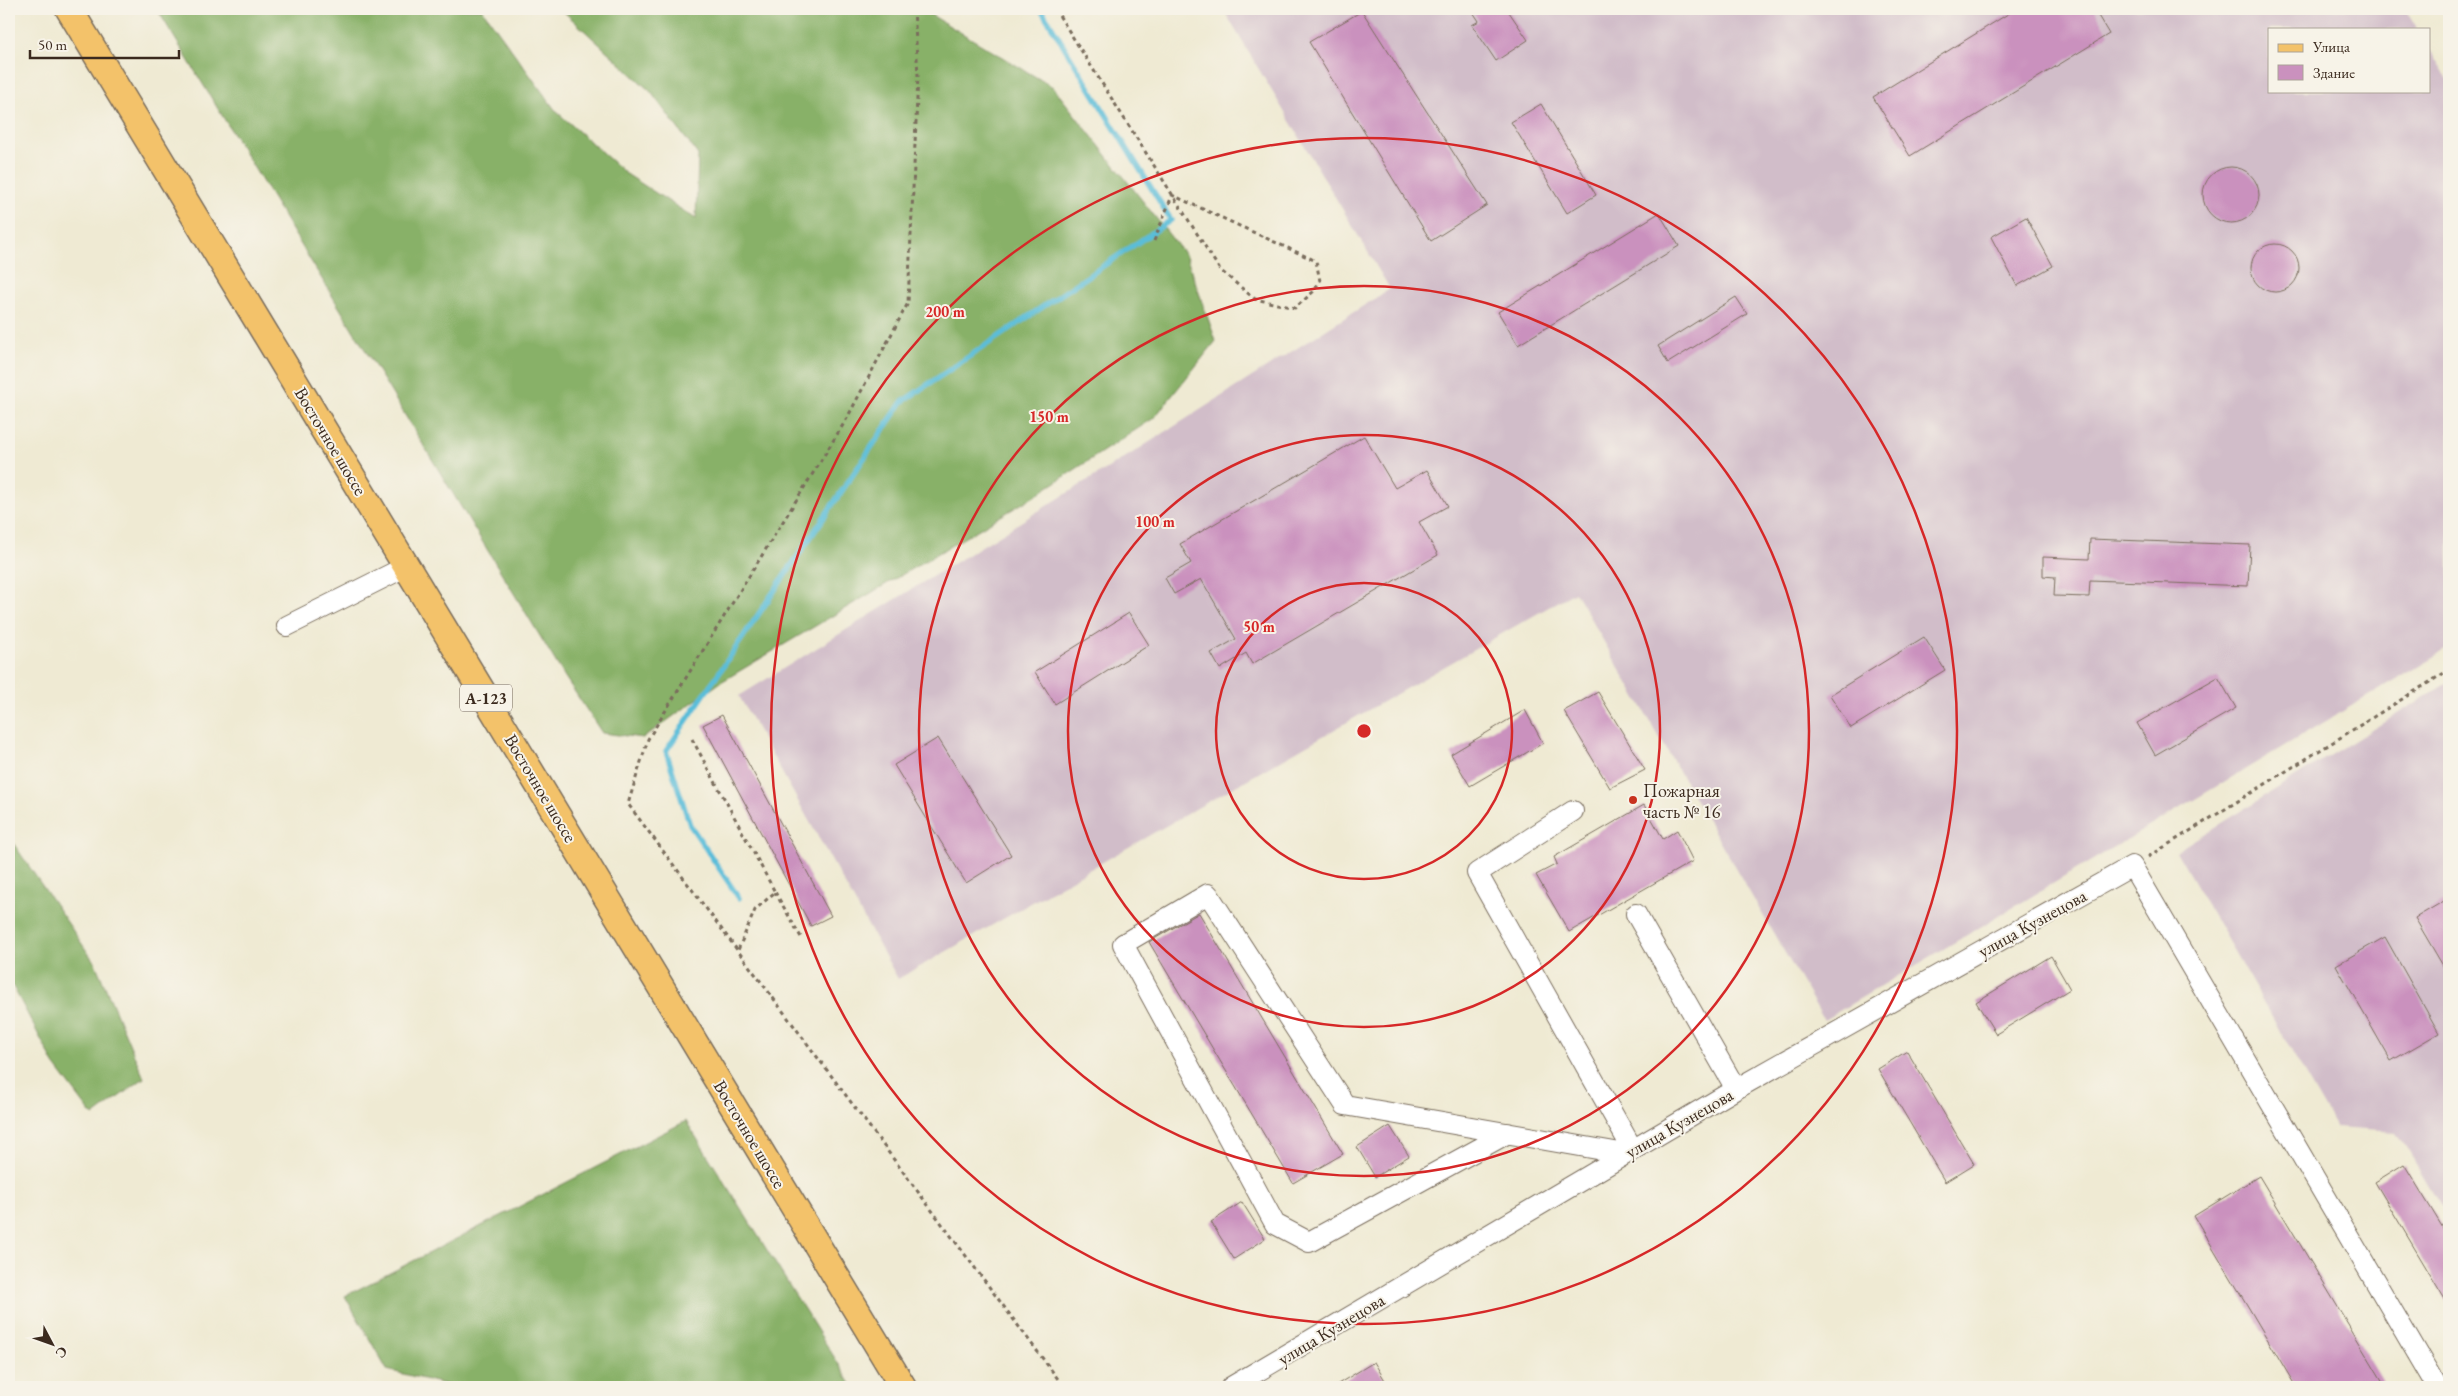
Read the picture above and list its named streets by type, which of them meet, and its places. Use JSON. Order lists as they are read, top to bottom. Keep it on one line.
{"streets":{"main road":["Восточное шоссе","А-123"],"street":["улица Кузнецова"]},"places":["Пожарная часть № 16"],"legend":["Улица","Здание"],"scale_bar":"50 m","north":"bottom right","rings":["200 m","150 m","100 m","50 m"]}
